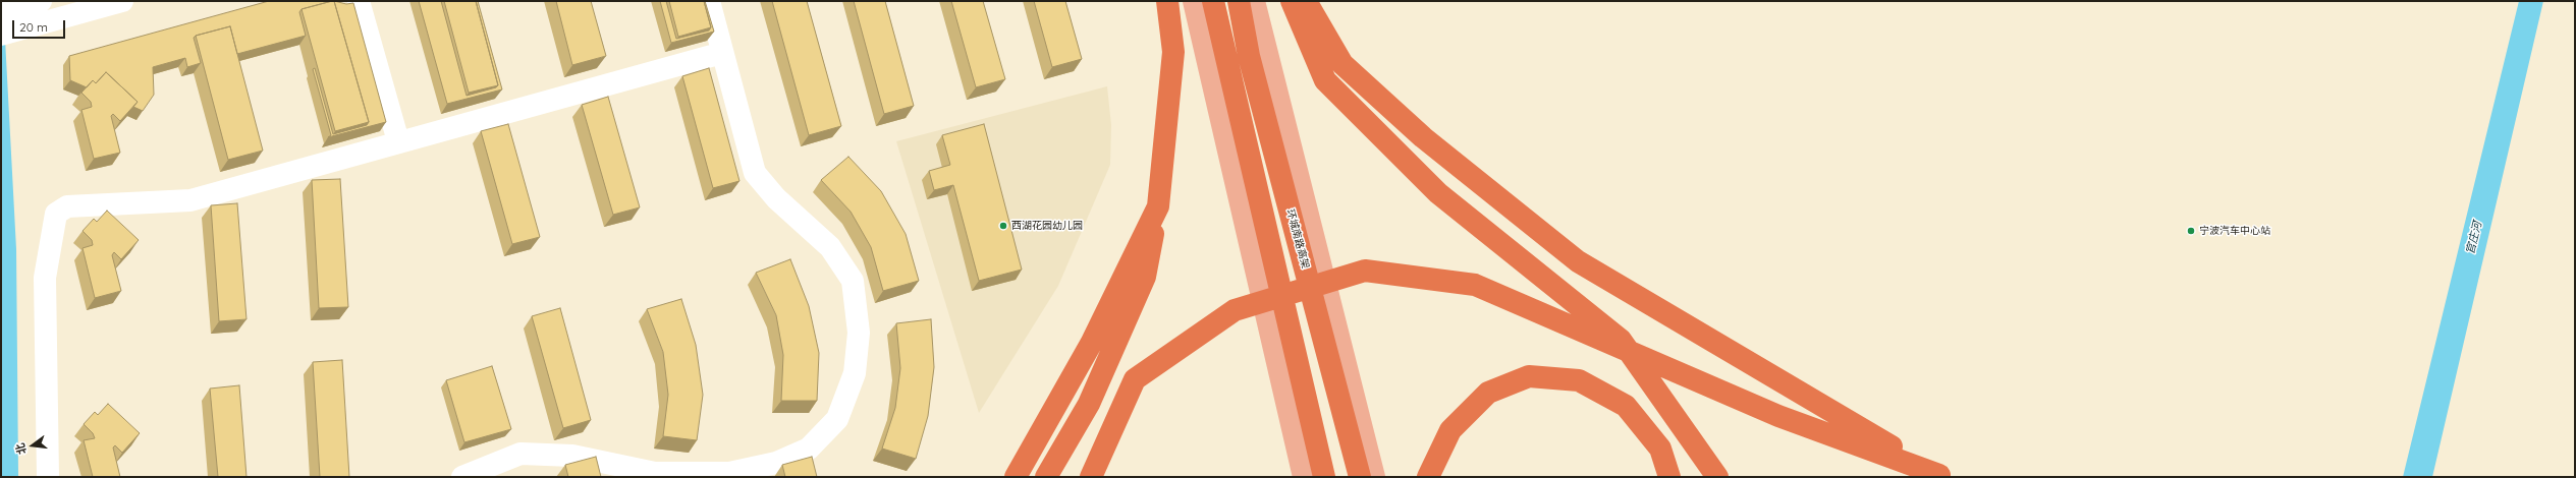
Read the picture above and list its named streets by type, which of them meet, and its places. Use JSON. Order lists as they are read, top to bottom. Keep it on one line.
{"streets":{"highway":["环城南路高架"]},"water":["官庄河"],"places":["西湖花园幼儿园","宁波汽车中心站"],"scale_bar":"20 m","north":"left"}
